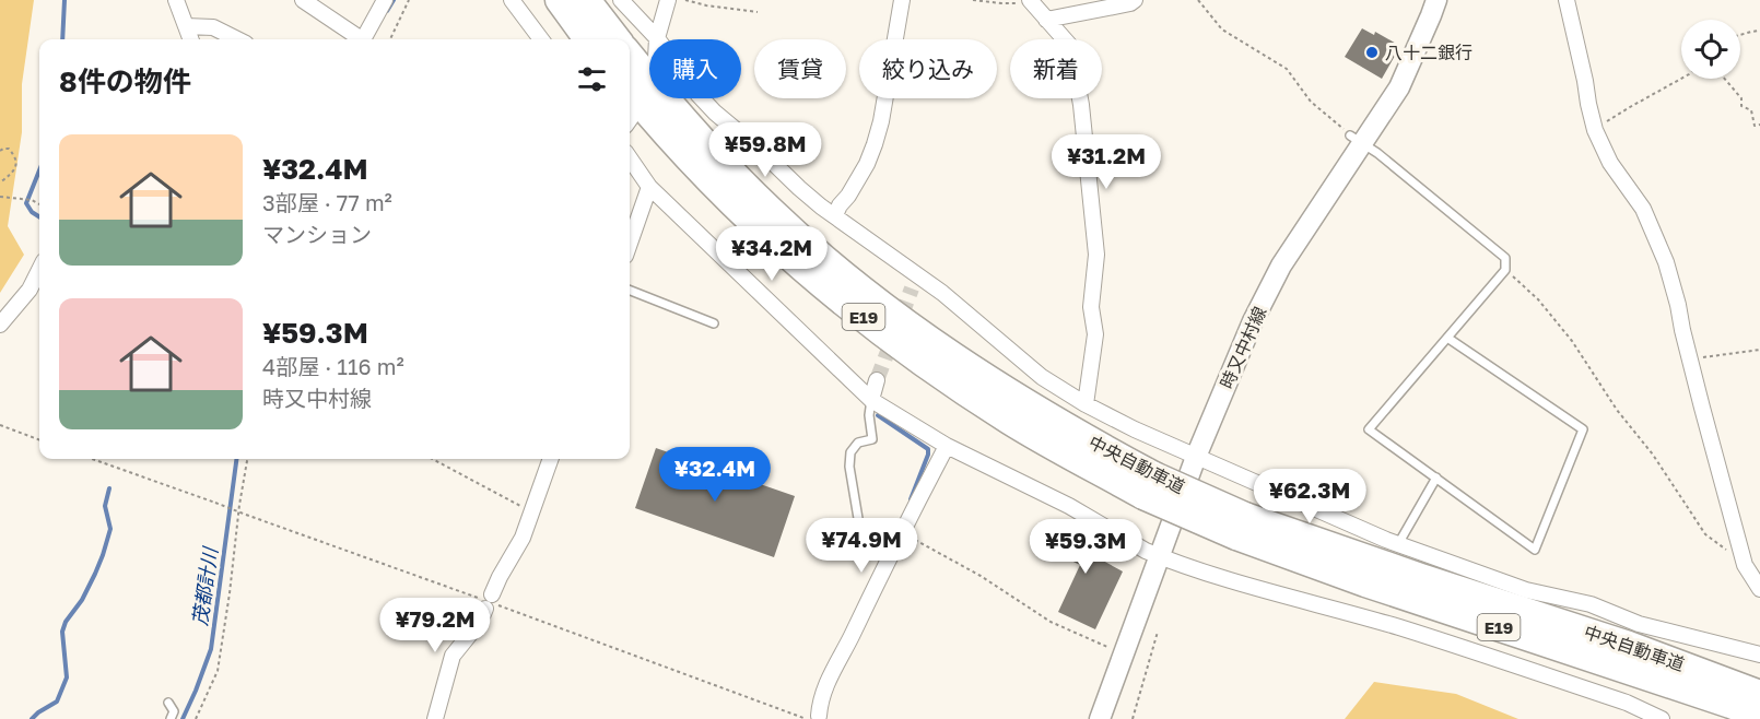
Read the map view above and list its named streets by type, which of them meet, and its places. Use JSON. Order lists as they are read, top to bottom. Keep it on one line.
{"streets":{"highway":["E19","中央自動車道"],"main road":["時又中村線"]},"water":["茂都計川"],"places":["八十二銀行"],"page":{"chip":["購入","賃貸","絞り込み","新着"],"heading":"8件の物件","list":[{"name":"¥32.4M","note":"3部屋 · 77 m² · マンション"},{"name":"¥59.3M","note":"4部屋 · 116 m² · 時又中村線"}],"price":["¥59.8M","¥31.2M","¥34.2M","¥32.4M","¥62.3M","¥74.9M","¥59.3M","¥79.2M"]}}
